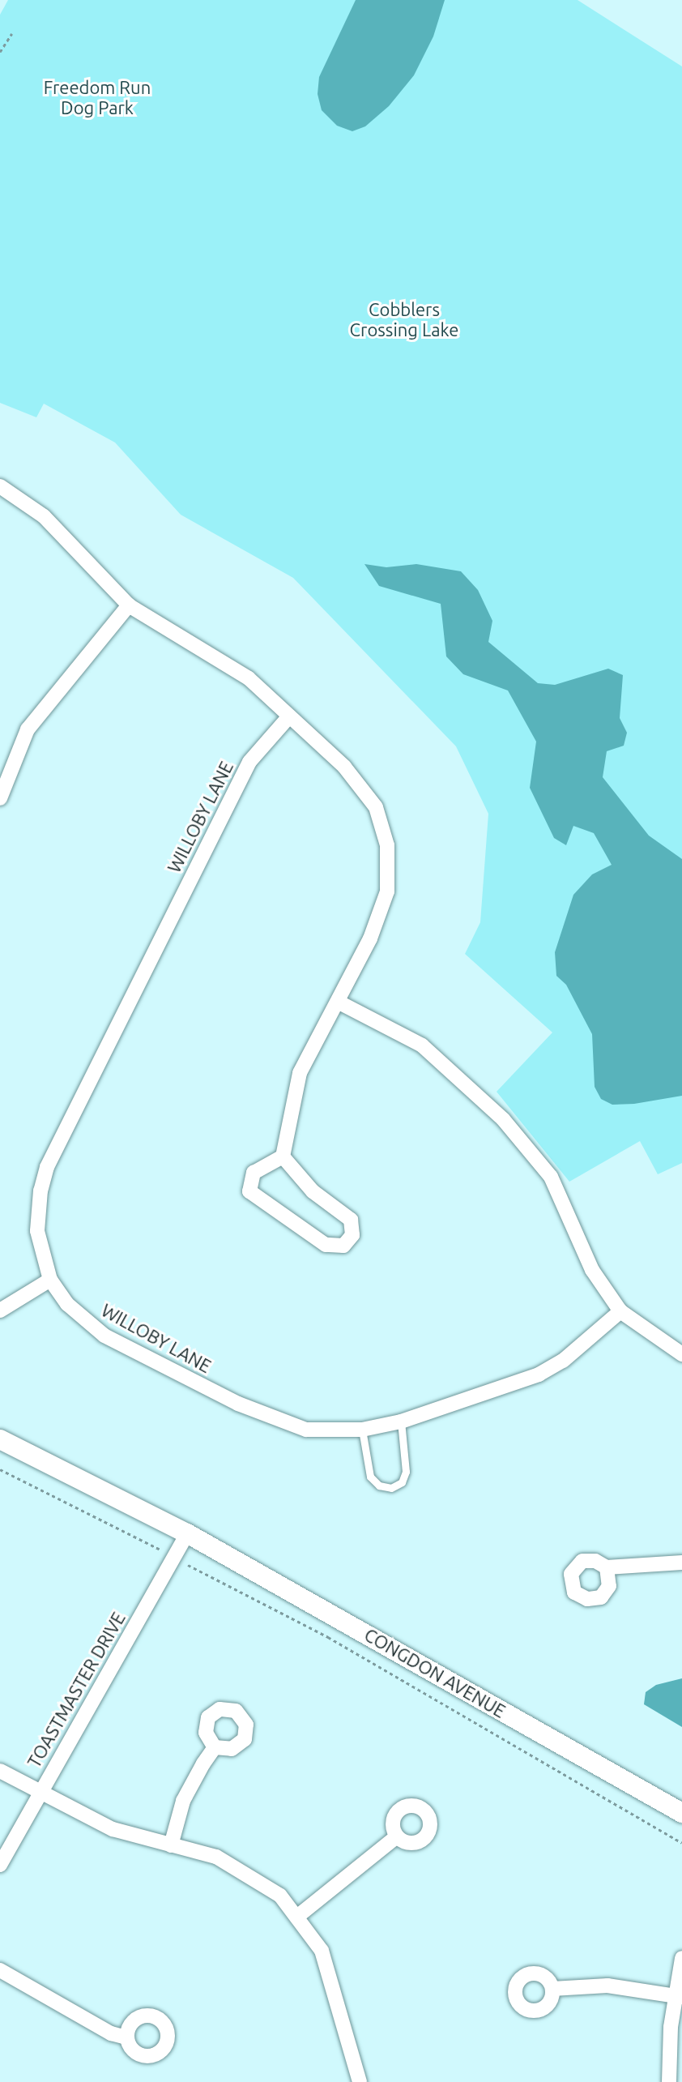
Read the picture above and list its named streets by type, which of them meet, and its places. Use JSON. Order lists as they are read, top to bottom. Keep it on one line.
{"streets":{"street":["WILLOBY LANE","CONGDON AVENUE","TOASTMASTER DRIVE"]},"crossings":[["CONGDON AVENUE","TOASTMASTER DRIVE"]],"parks":["Freedom Run Dog Park","Cobblers Crossing Lake"]}
